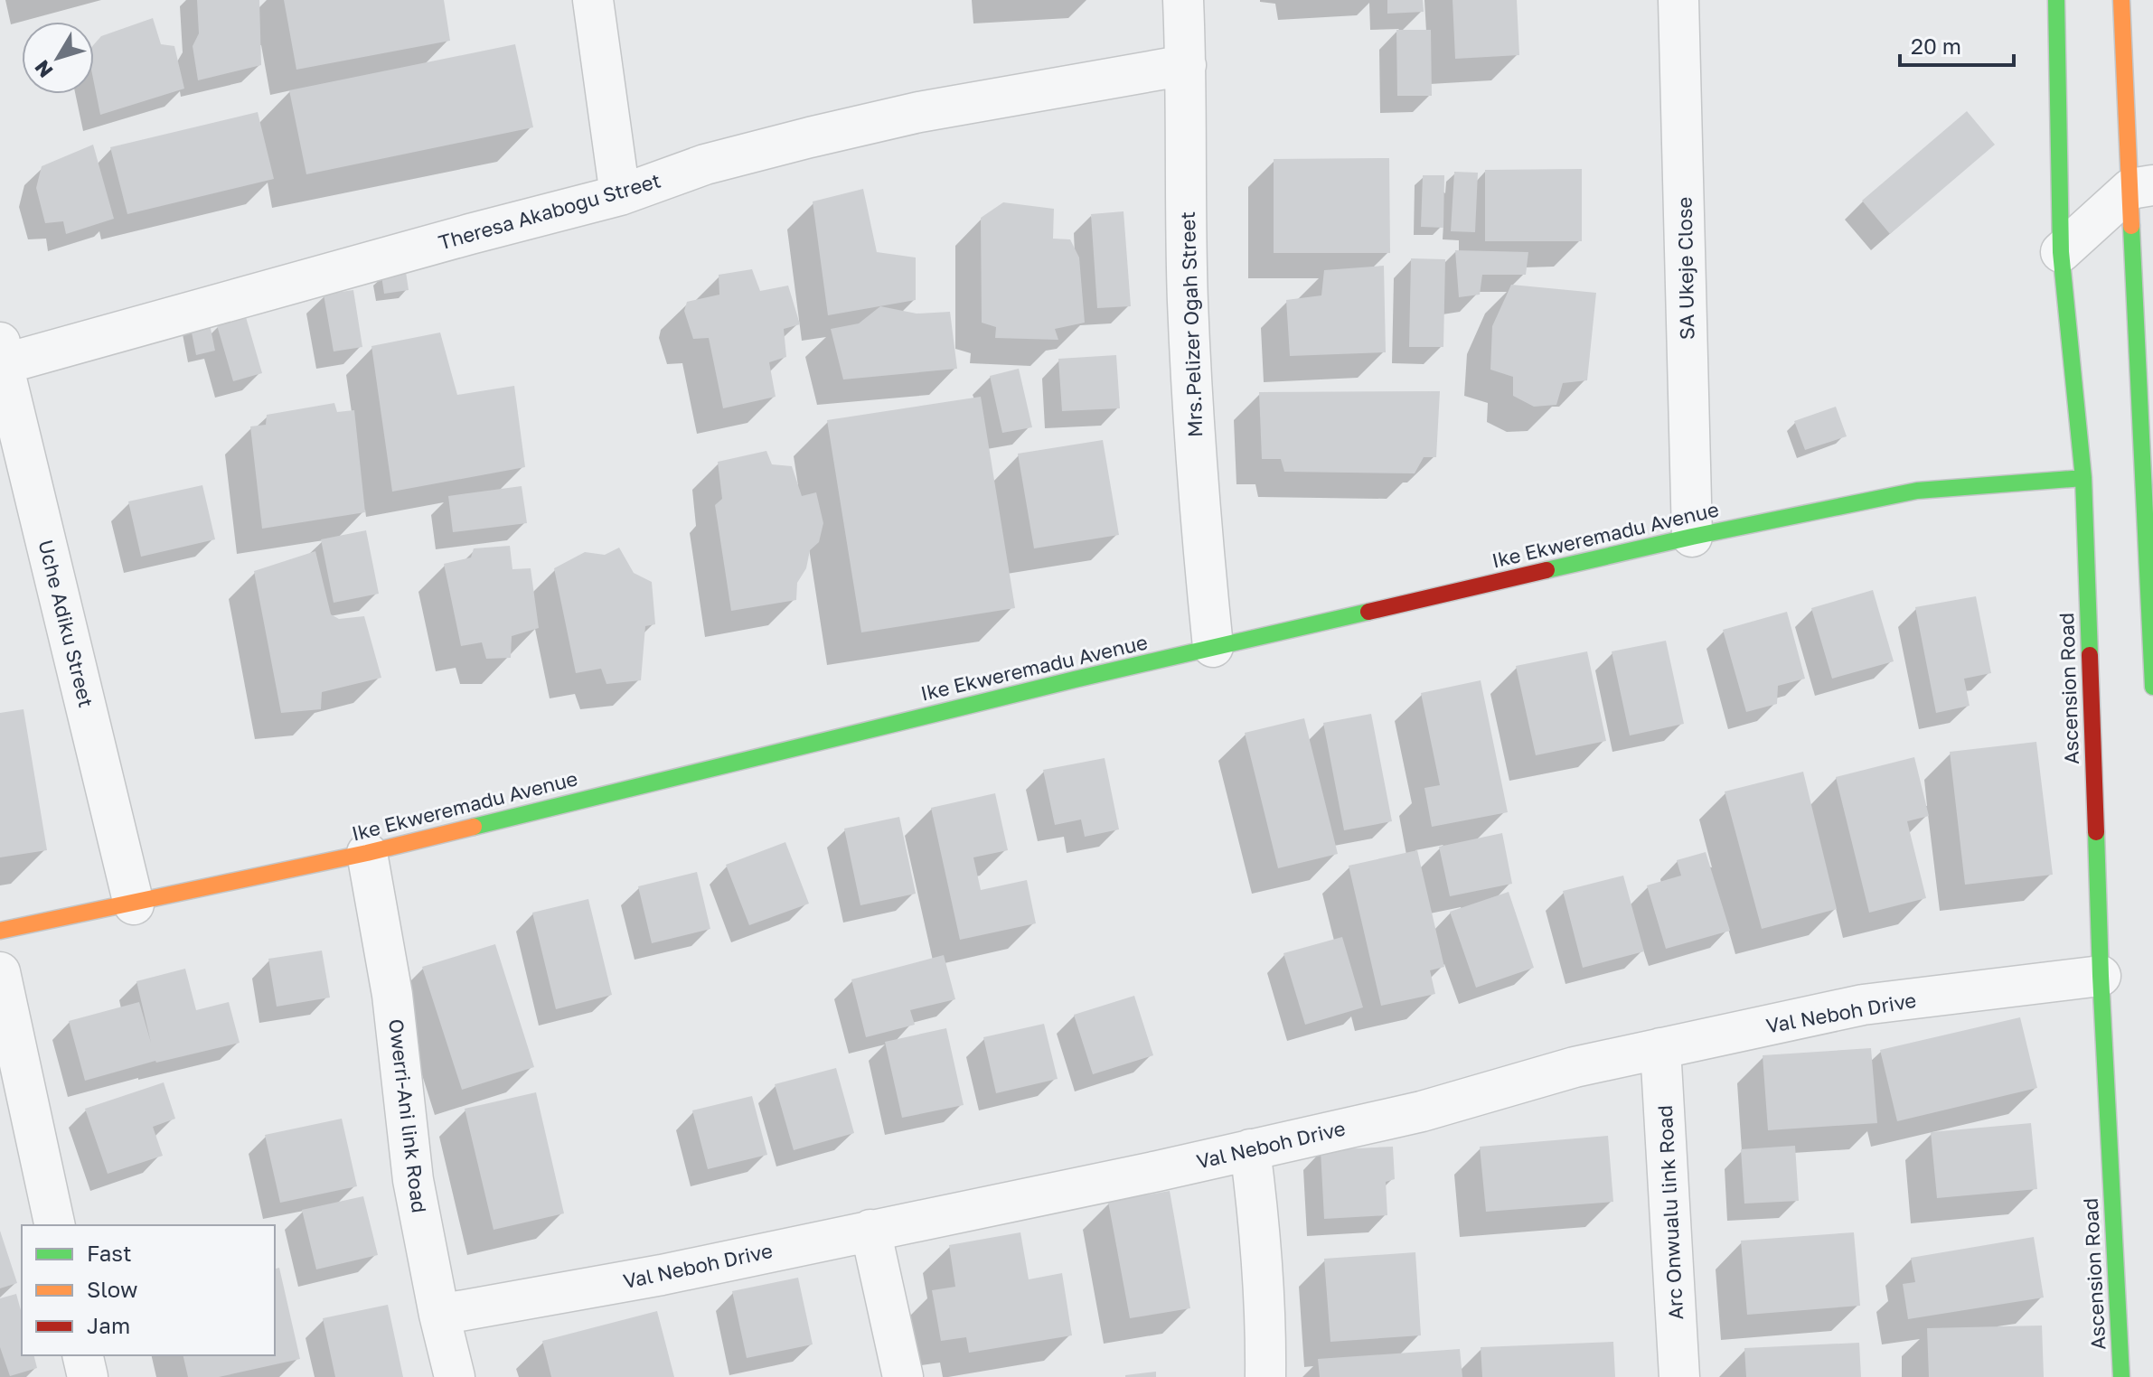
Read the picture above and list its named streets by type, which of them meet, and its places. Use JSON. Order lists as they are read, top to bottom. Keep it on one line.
{"streets":{"street":["Theresa Akabogu Street","SA Ukeje Close","Mrs.Pelizer Ogah Street","Ike Ekweremadu Avenue","Uche Adiku Street","Ascension Road","Val Neboh Drive","Owerri-Ani link Road","Arc Onwualu link Road"]},"crossings":[["Theresa Akabogu Street","Mrs.Pelizer Ogah Street"],["Theresa Akabogu Street","Uche Adiku Street"],["SA Ukeje Close","Ike Ekweremadu Avenue"],["Mrs.Pelizer Ogah Street","Ike Ekweremadu Avenue"],["Ike Ekweremadu Avenue","Uche Adiku Street"],["Ike Ekweremadu Avenue","Ascension Road"],["Ike Ekweremadu Avenue","Owerri-Ani link Road"],["Ascension Road","Val Neboh Drive"],["Val Neboh Drive","Owerri-Ani link Road"],["Val Neboh Drive","Arc Onwualu link Road"]],"legend":["Fast","Slow","Jam"],"scale_bar":"20 m","north":"bottom left"}
